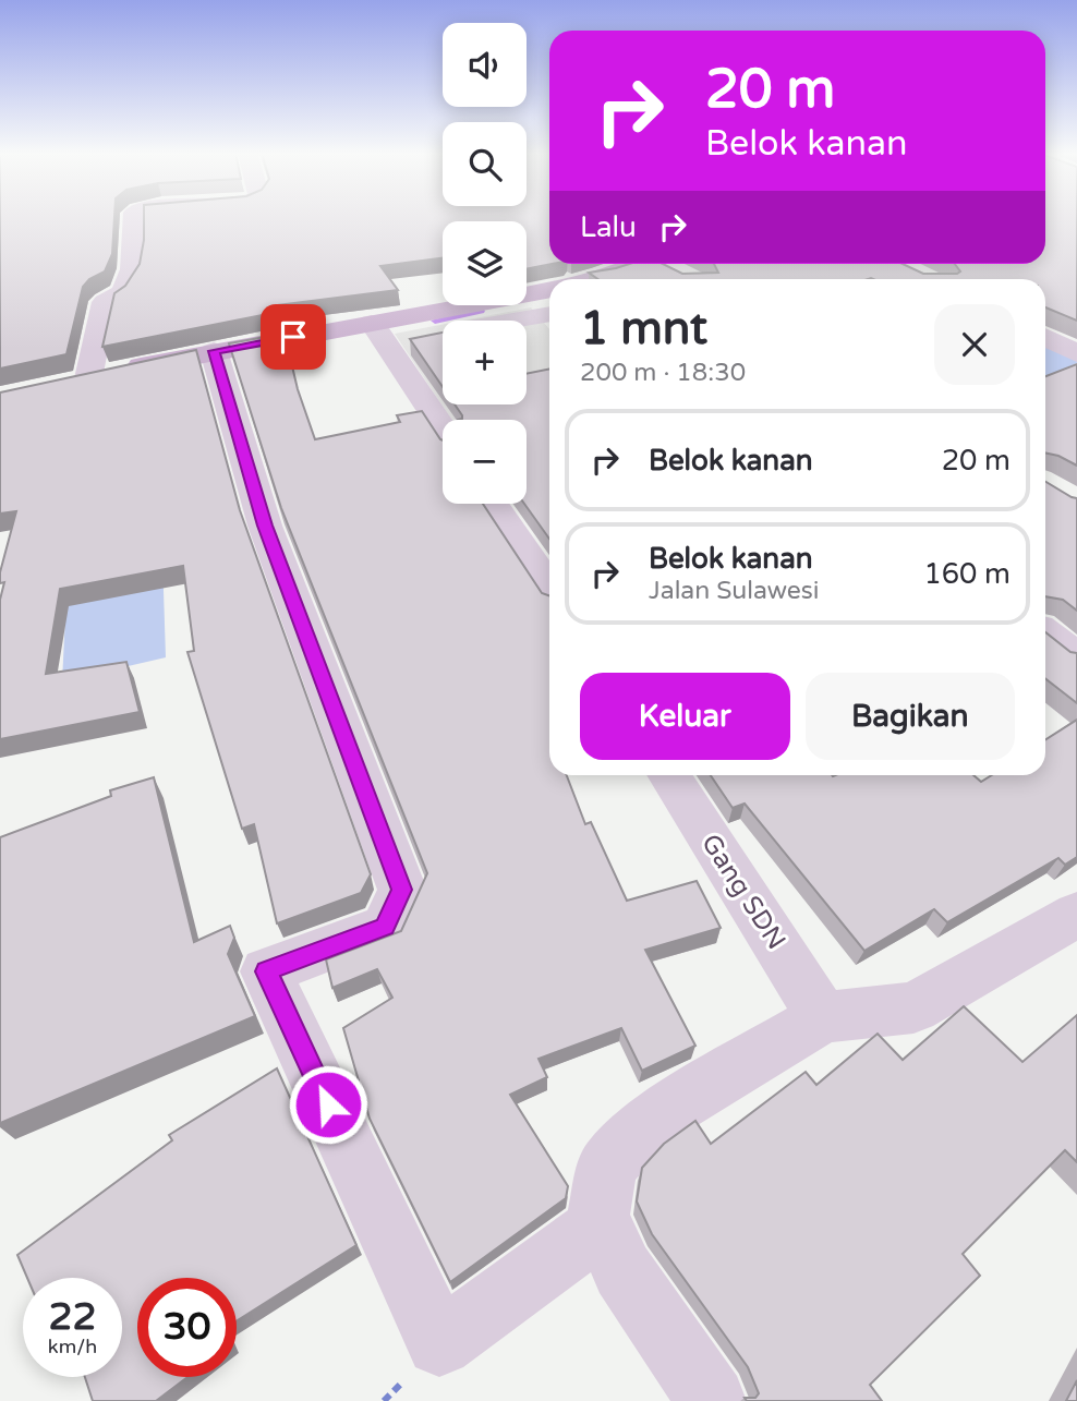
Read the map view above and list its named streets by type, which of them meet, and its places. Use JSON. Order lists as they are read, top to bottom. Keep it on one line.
{"streets":{"street":["Gang SDN"]},"page":{"map_buttons":["+","−"],"turn":["20 m","Belok kanan"],"then":"Lalu","heading":["1 mnt","200 m · 18:30"],"list":[{"name":"Belok kanan","value":"20 m"},{"name":"Belok kanan","note":"Jalan Sulawesi","value":"160 m"}],"buttons":["Keluar","Bagikan"],"speed":"22 km/h","limit":"30"}}
